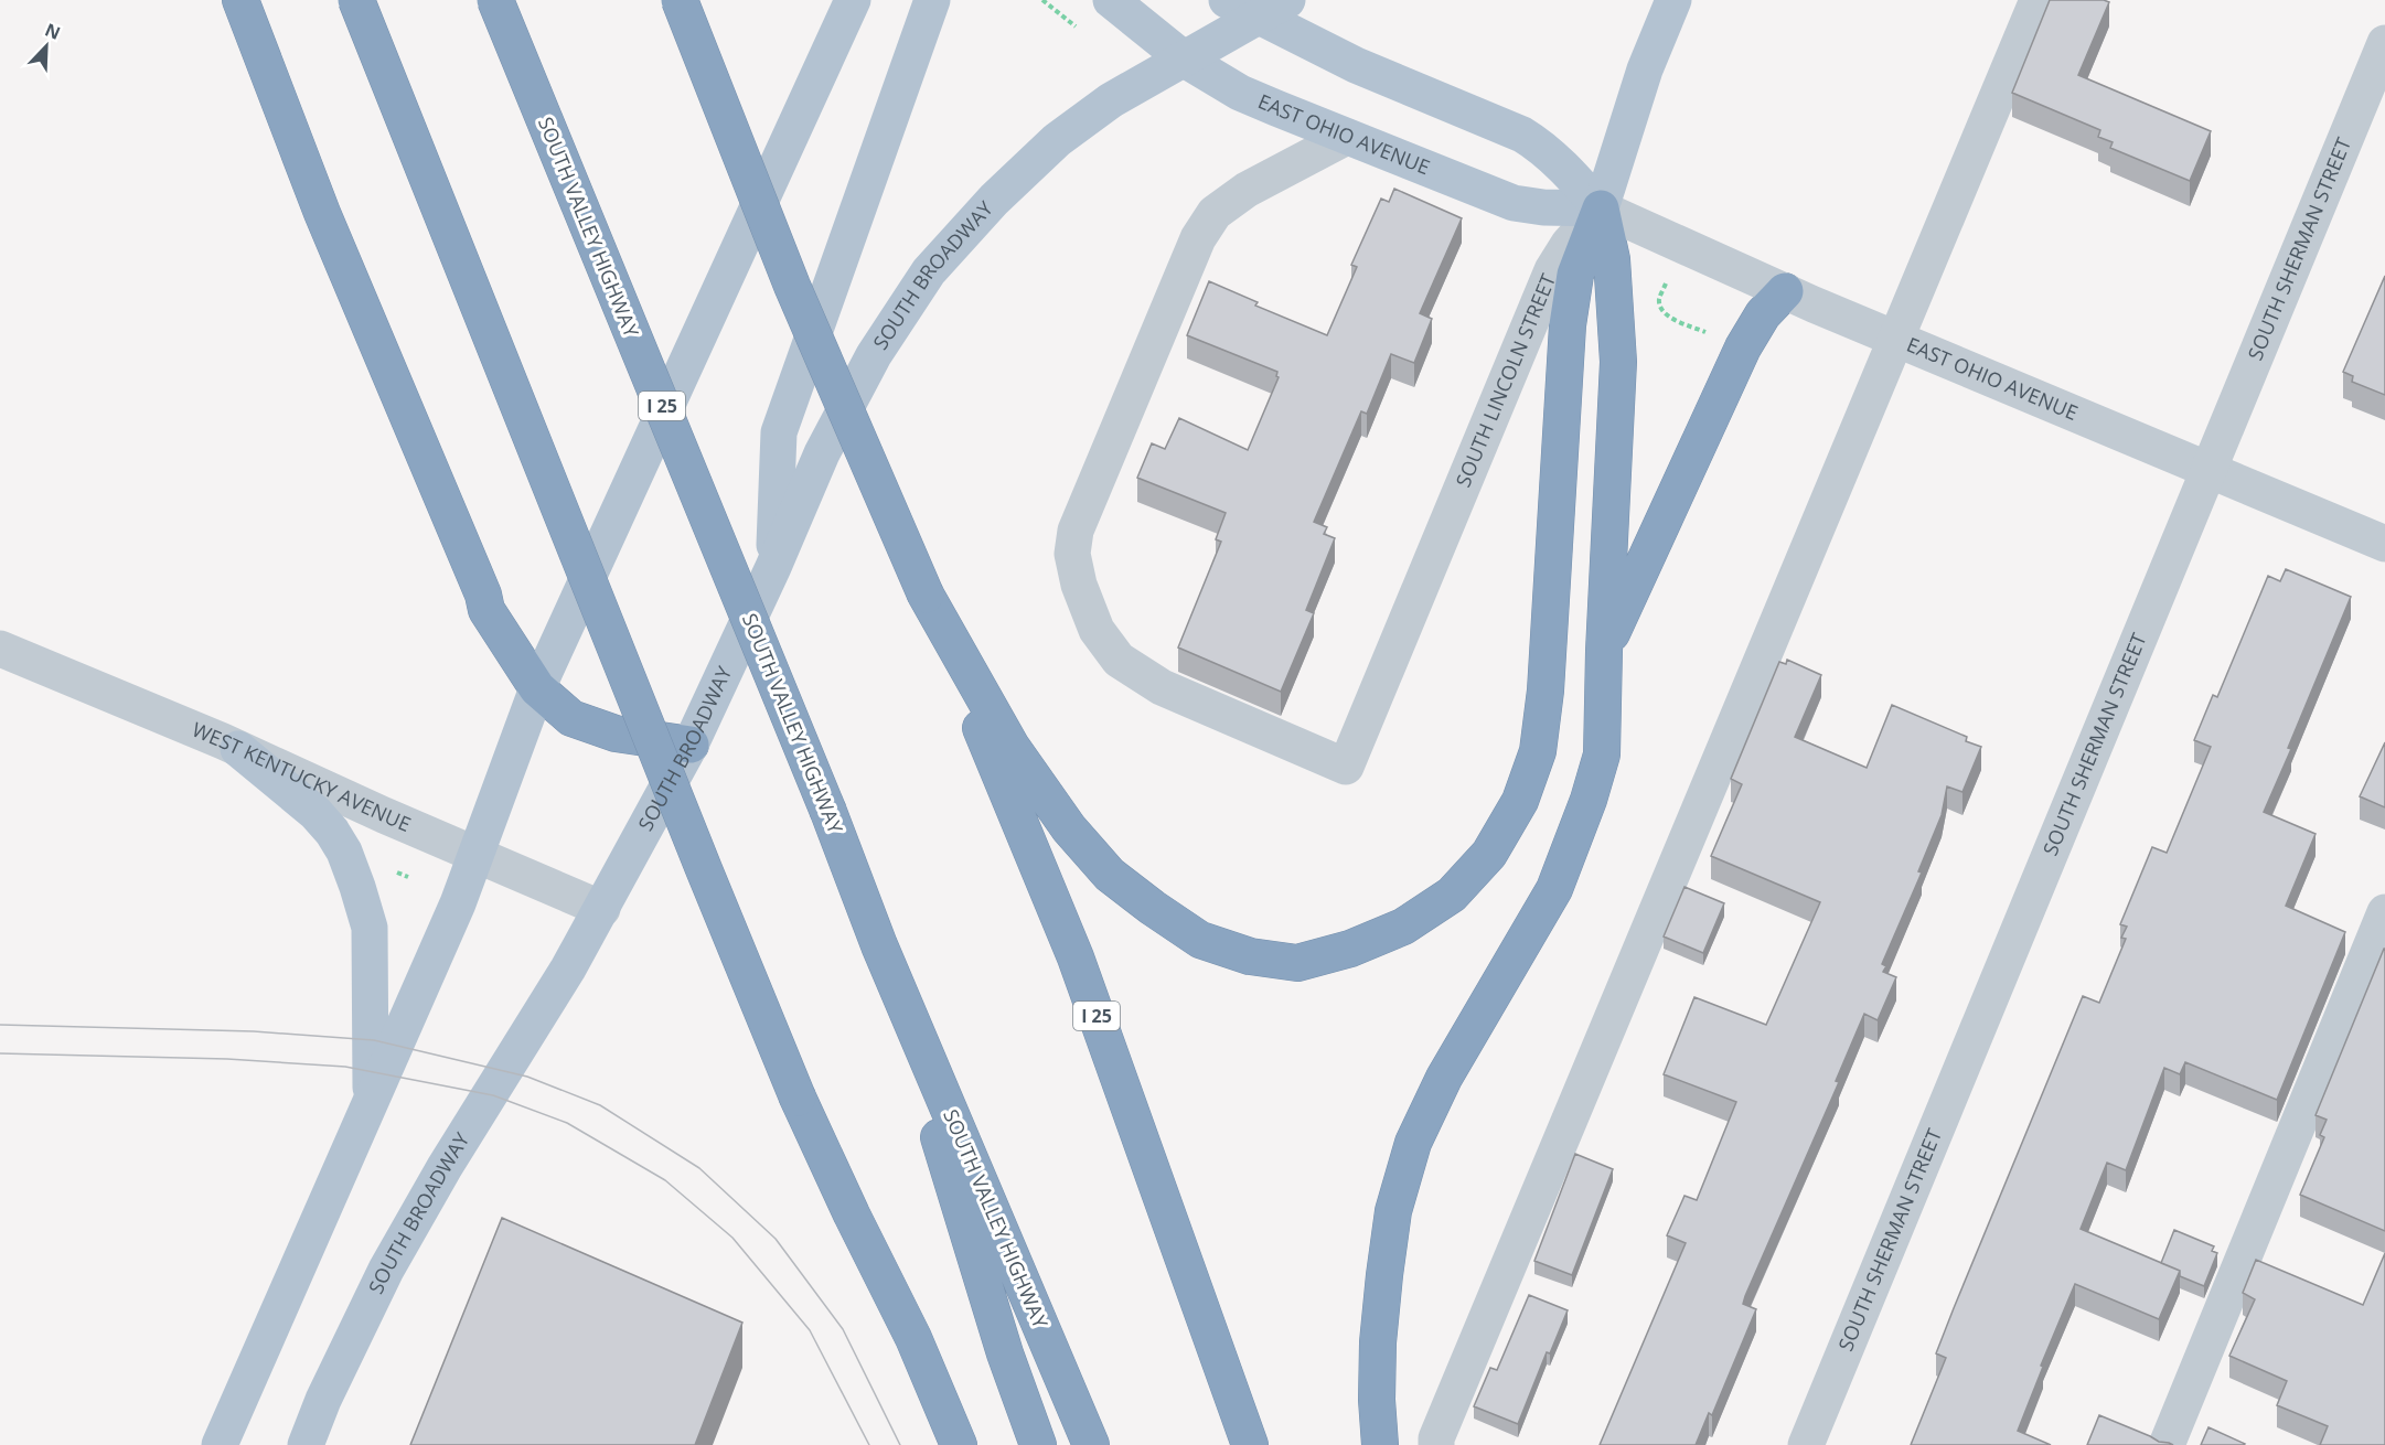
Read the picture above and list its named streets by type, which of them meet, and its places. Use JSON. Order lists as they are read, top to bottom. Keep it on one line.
{"streets":{"highway":["SOUTH VALLEY HIGHWAY","I 25"],"main road":["EAST OHIO AVENUE","SOUTH BROADWAY","SOUTH LINCOLN STREET"],"street":["SOUTH SHERMAN STREET","WEST KENTUCKY AVENUE"]},"crossings":[["EAST OHIO AVENUE","SOUTH SHERMAN STREET"],["EAST OHIO AVENUE","SOUTH BROADWAY"],["EAST OHIO AVENUE","SOUTH LINCOLN STREET"],["SOUTH BROADWAY","WEST KENTUCKY AVENUE"]],"north":"top right"}
